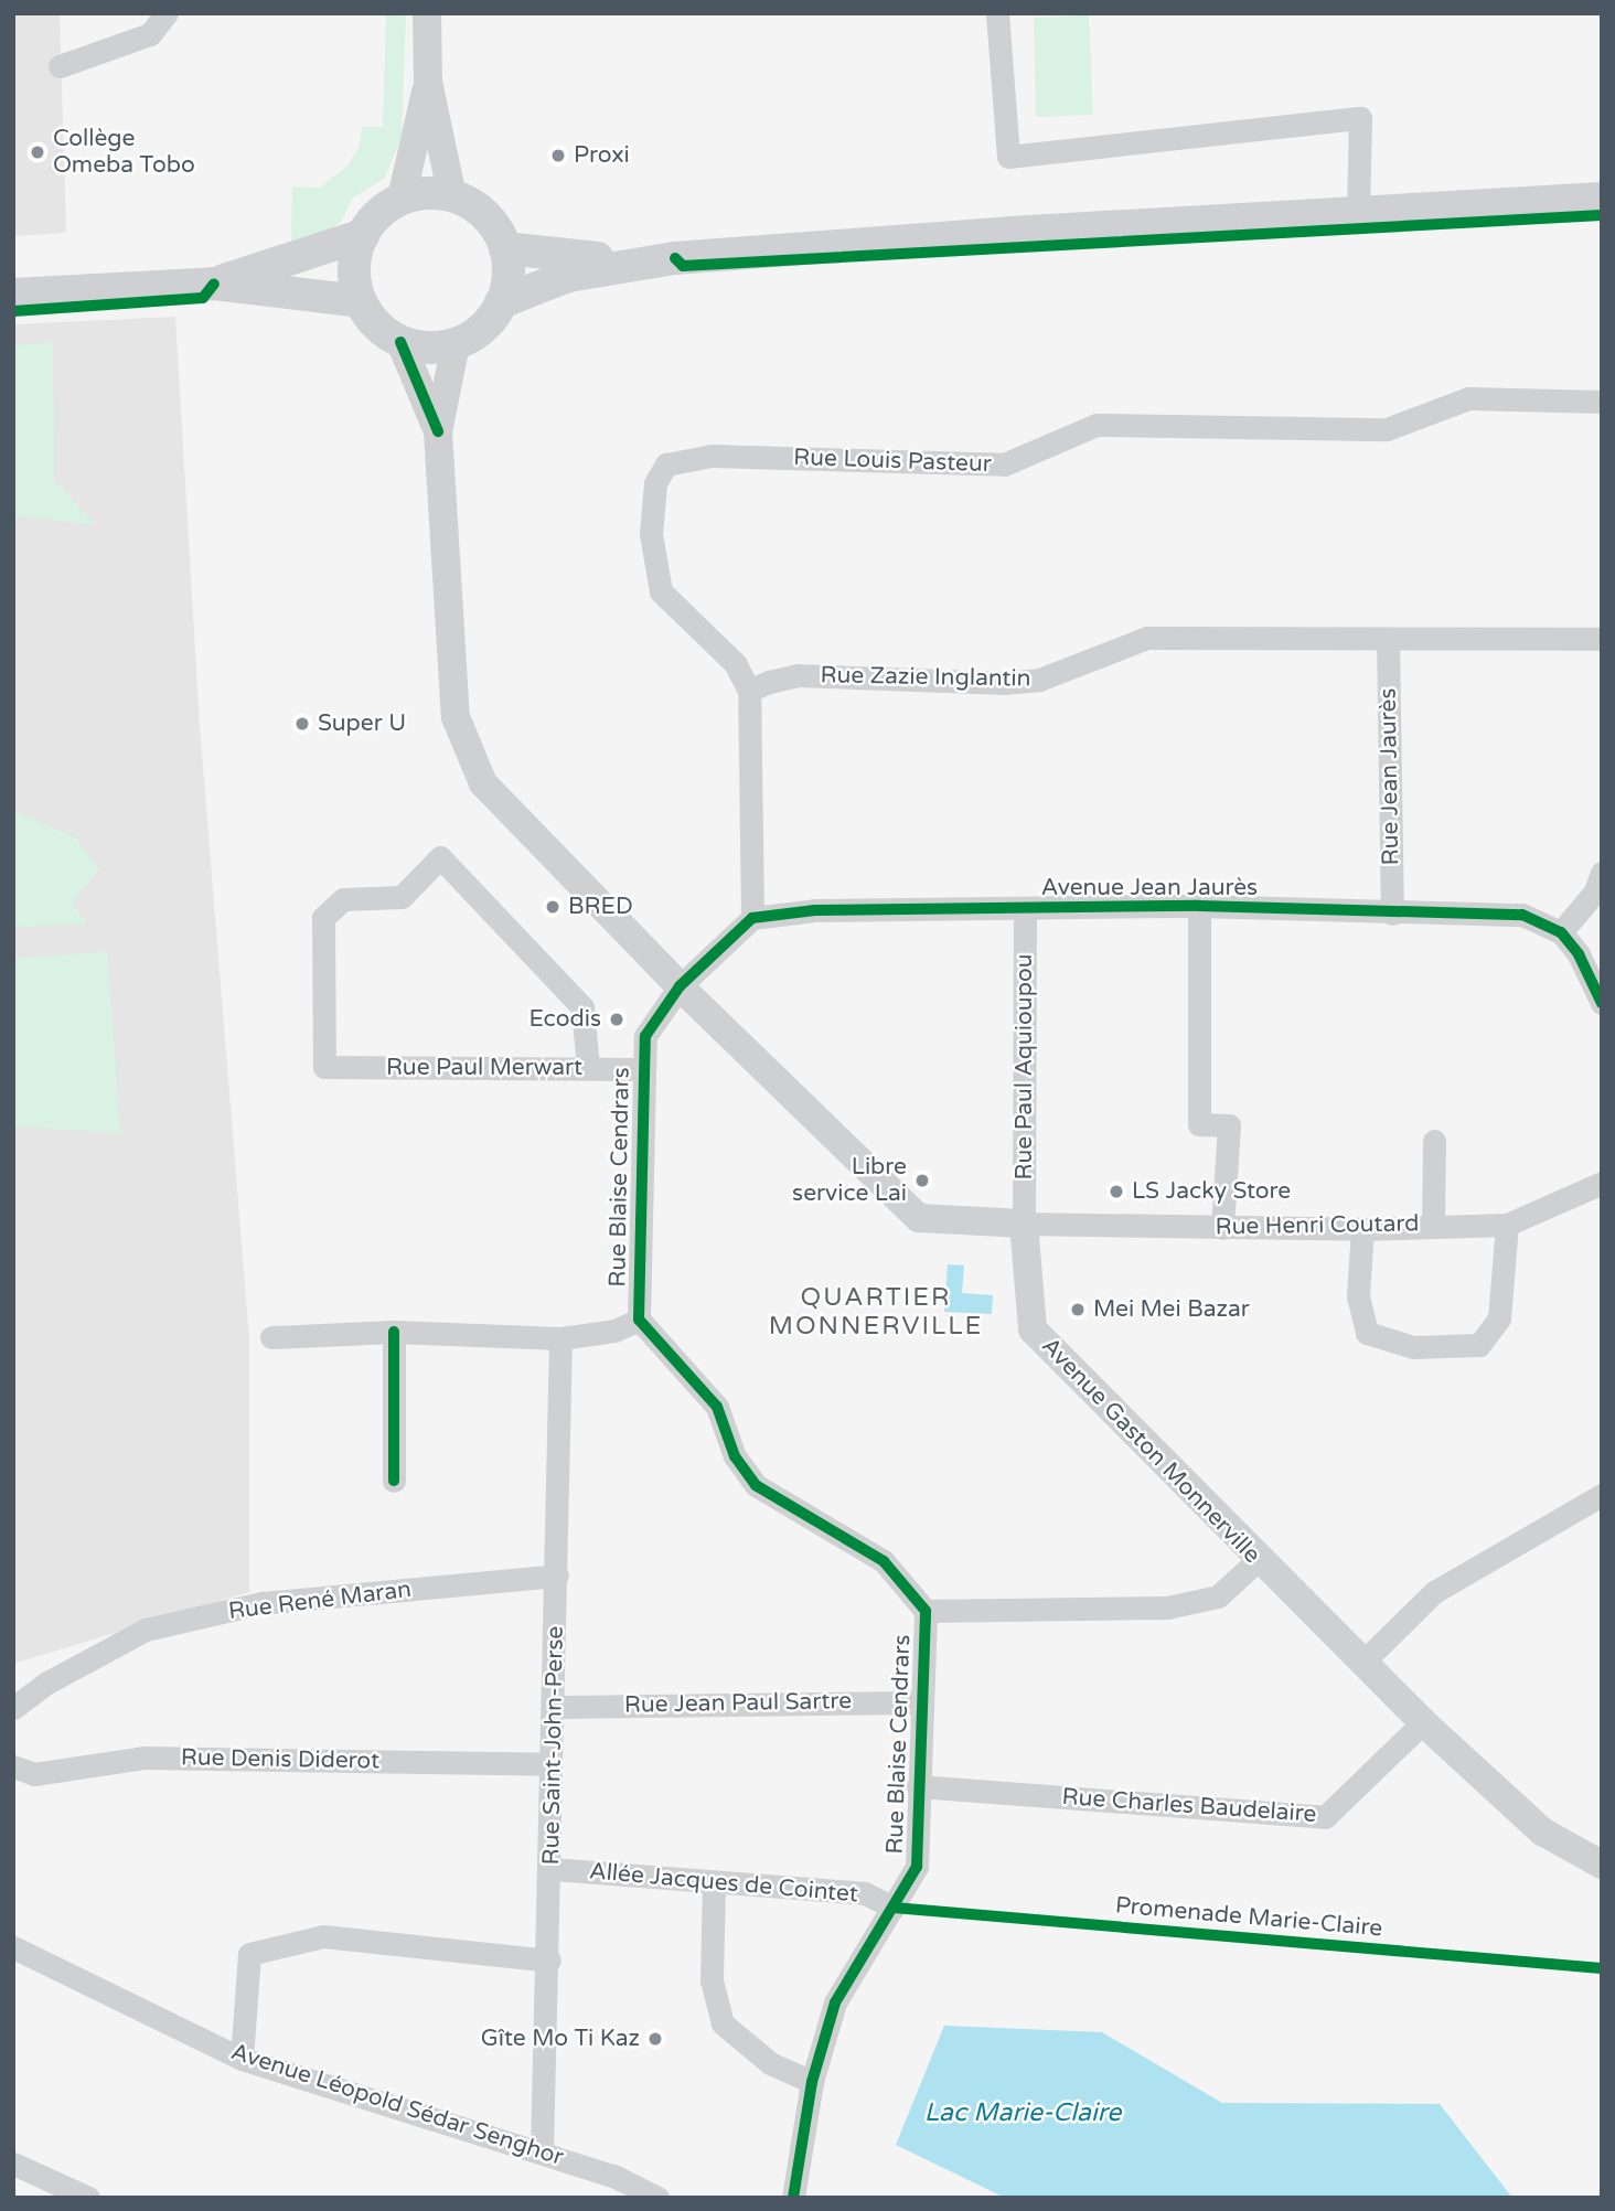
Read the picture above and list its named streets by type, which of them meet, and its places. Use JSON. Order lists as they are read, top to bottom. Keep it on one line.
{"streets":{"street":["Rue Louis Pasteur","Rue Zazie Inglantin","Rue Jean Jaurès","Avenue Jean Jaurès","Rue Paul Aquioupou","Rue Paul Merwart","Rue Blaise Cendrars","Rue Henri Coutard","Avenue Gaston Monnerville","Rue René Maran","Rue Jean Paul Sartre","Rue Saint-John-Perse","Rue Denis Diderot","Rue Charles Baudelaire","Allée Jacques de Cointet","Avenue Léopold Sédar Senghor"],"cycle path":["Promenade Marie-Claire"]},"crossings":[["Rue Louis Pasteur","Rue Zazie Inglantin"],["Rue Zazie Inglantin","Rue Jean Jaurès"],["Rue Jean Jaurès","Avenue Jean Jaurès"],["Avenue Jean Jaurès","Rue Paul Aquioupou"],["Rue Paul Aquioupou","Rue Henri Coutard"],["Rue Paul Aquioupou","Avenue Gaston Monnerville"],["Rue Paul Merwart","Rue Blaise Cendrars"],["Rue Blaise Cendrars","Rue Jean Paul Sartre"],["Rue Blaise Cendrars","Rue Charles Baudelaire"],["Rue Blaise Cendrars","Allée Jacques de Cointet"],["Rue Henri Coutard","Avenue Gaston Monnerville"],["Avenue Gaston Monnerville","Rue Charles Baudelaire"],["Rue René Maran","Rue Saint-John-Perse"],["Rue Jean Paul Sartre","Rue Saint-John-Perse"],["Rue Saint-John-Perse","Rue Denis Diderot"],["Rue Saint-John-Perse","Allée Jacques de Cointet"],["Rue Saint-John-Perse","Avenue Léopold Sédar Senghor"]],"districts":["QUARTIER MONNERVILLE"],"water":["Lac Marie-Claire"],"places":["Collège Omeba Tobo","Proxi","Super U","BRED","Ecodis","Libre service Lai","LS Jacky Store","Mei Mei Bazar","Gîte Mo Ti Kaz"]}
